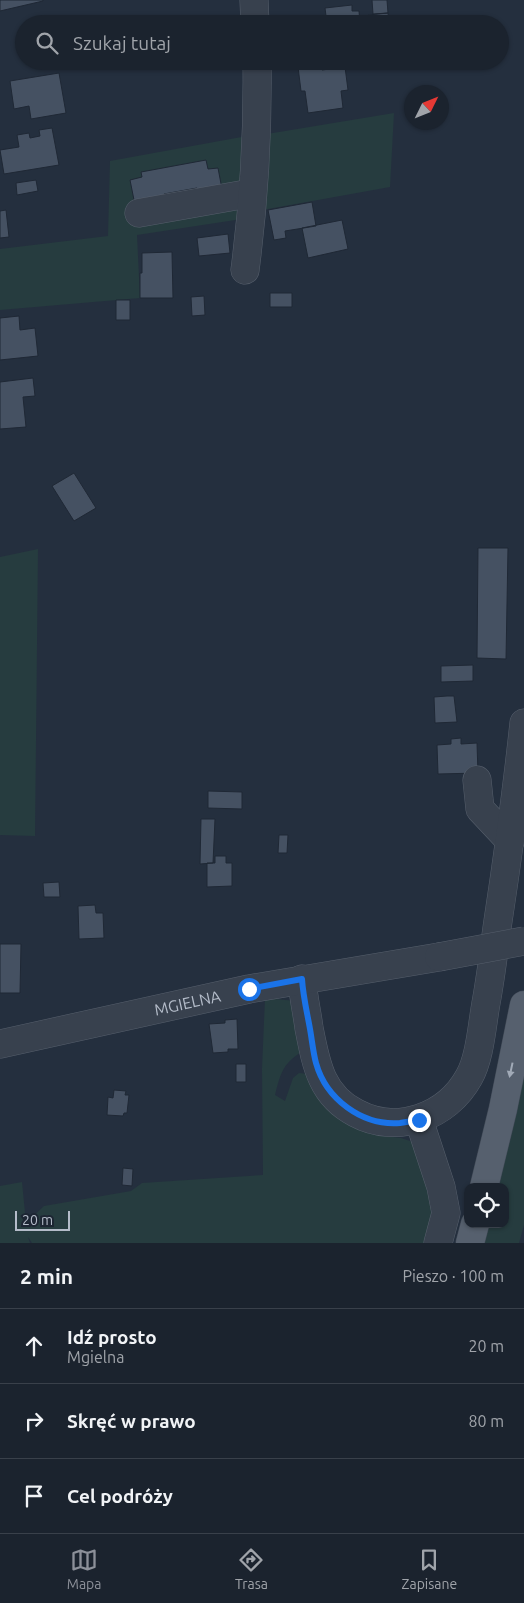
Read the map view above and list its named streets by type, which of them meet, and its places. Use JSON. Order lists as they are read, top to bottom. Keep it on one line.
{"streets":{"street":["MGIELNA"]},"scale_bar":"20 m","north":"top right","page":{"search":"Szukaj tutaj","scale":"20 m","heading":["2 min","Pieszo · 100 m"],"list":[["Idź prosto","Mgielna","20 m"],["Skręć w prawo","80 m"],"Cel podróży"],"nav":["Mapa","Trasa","Zapisane"]}}
